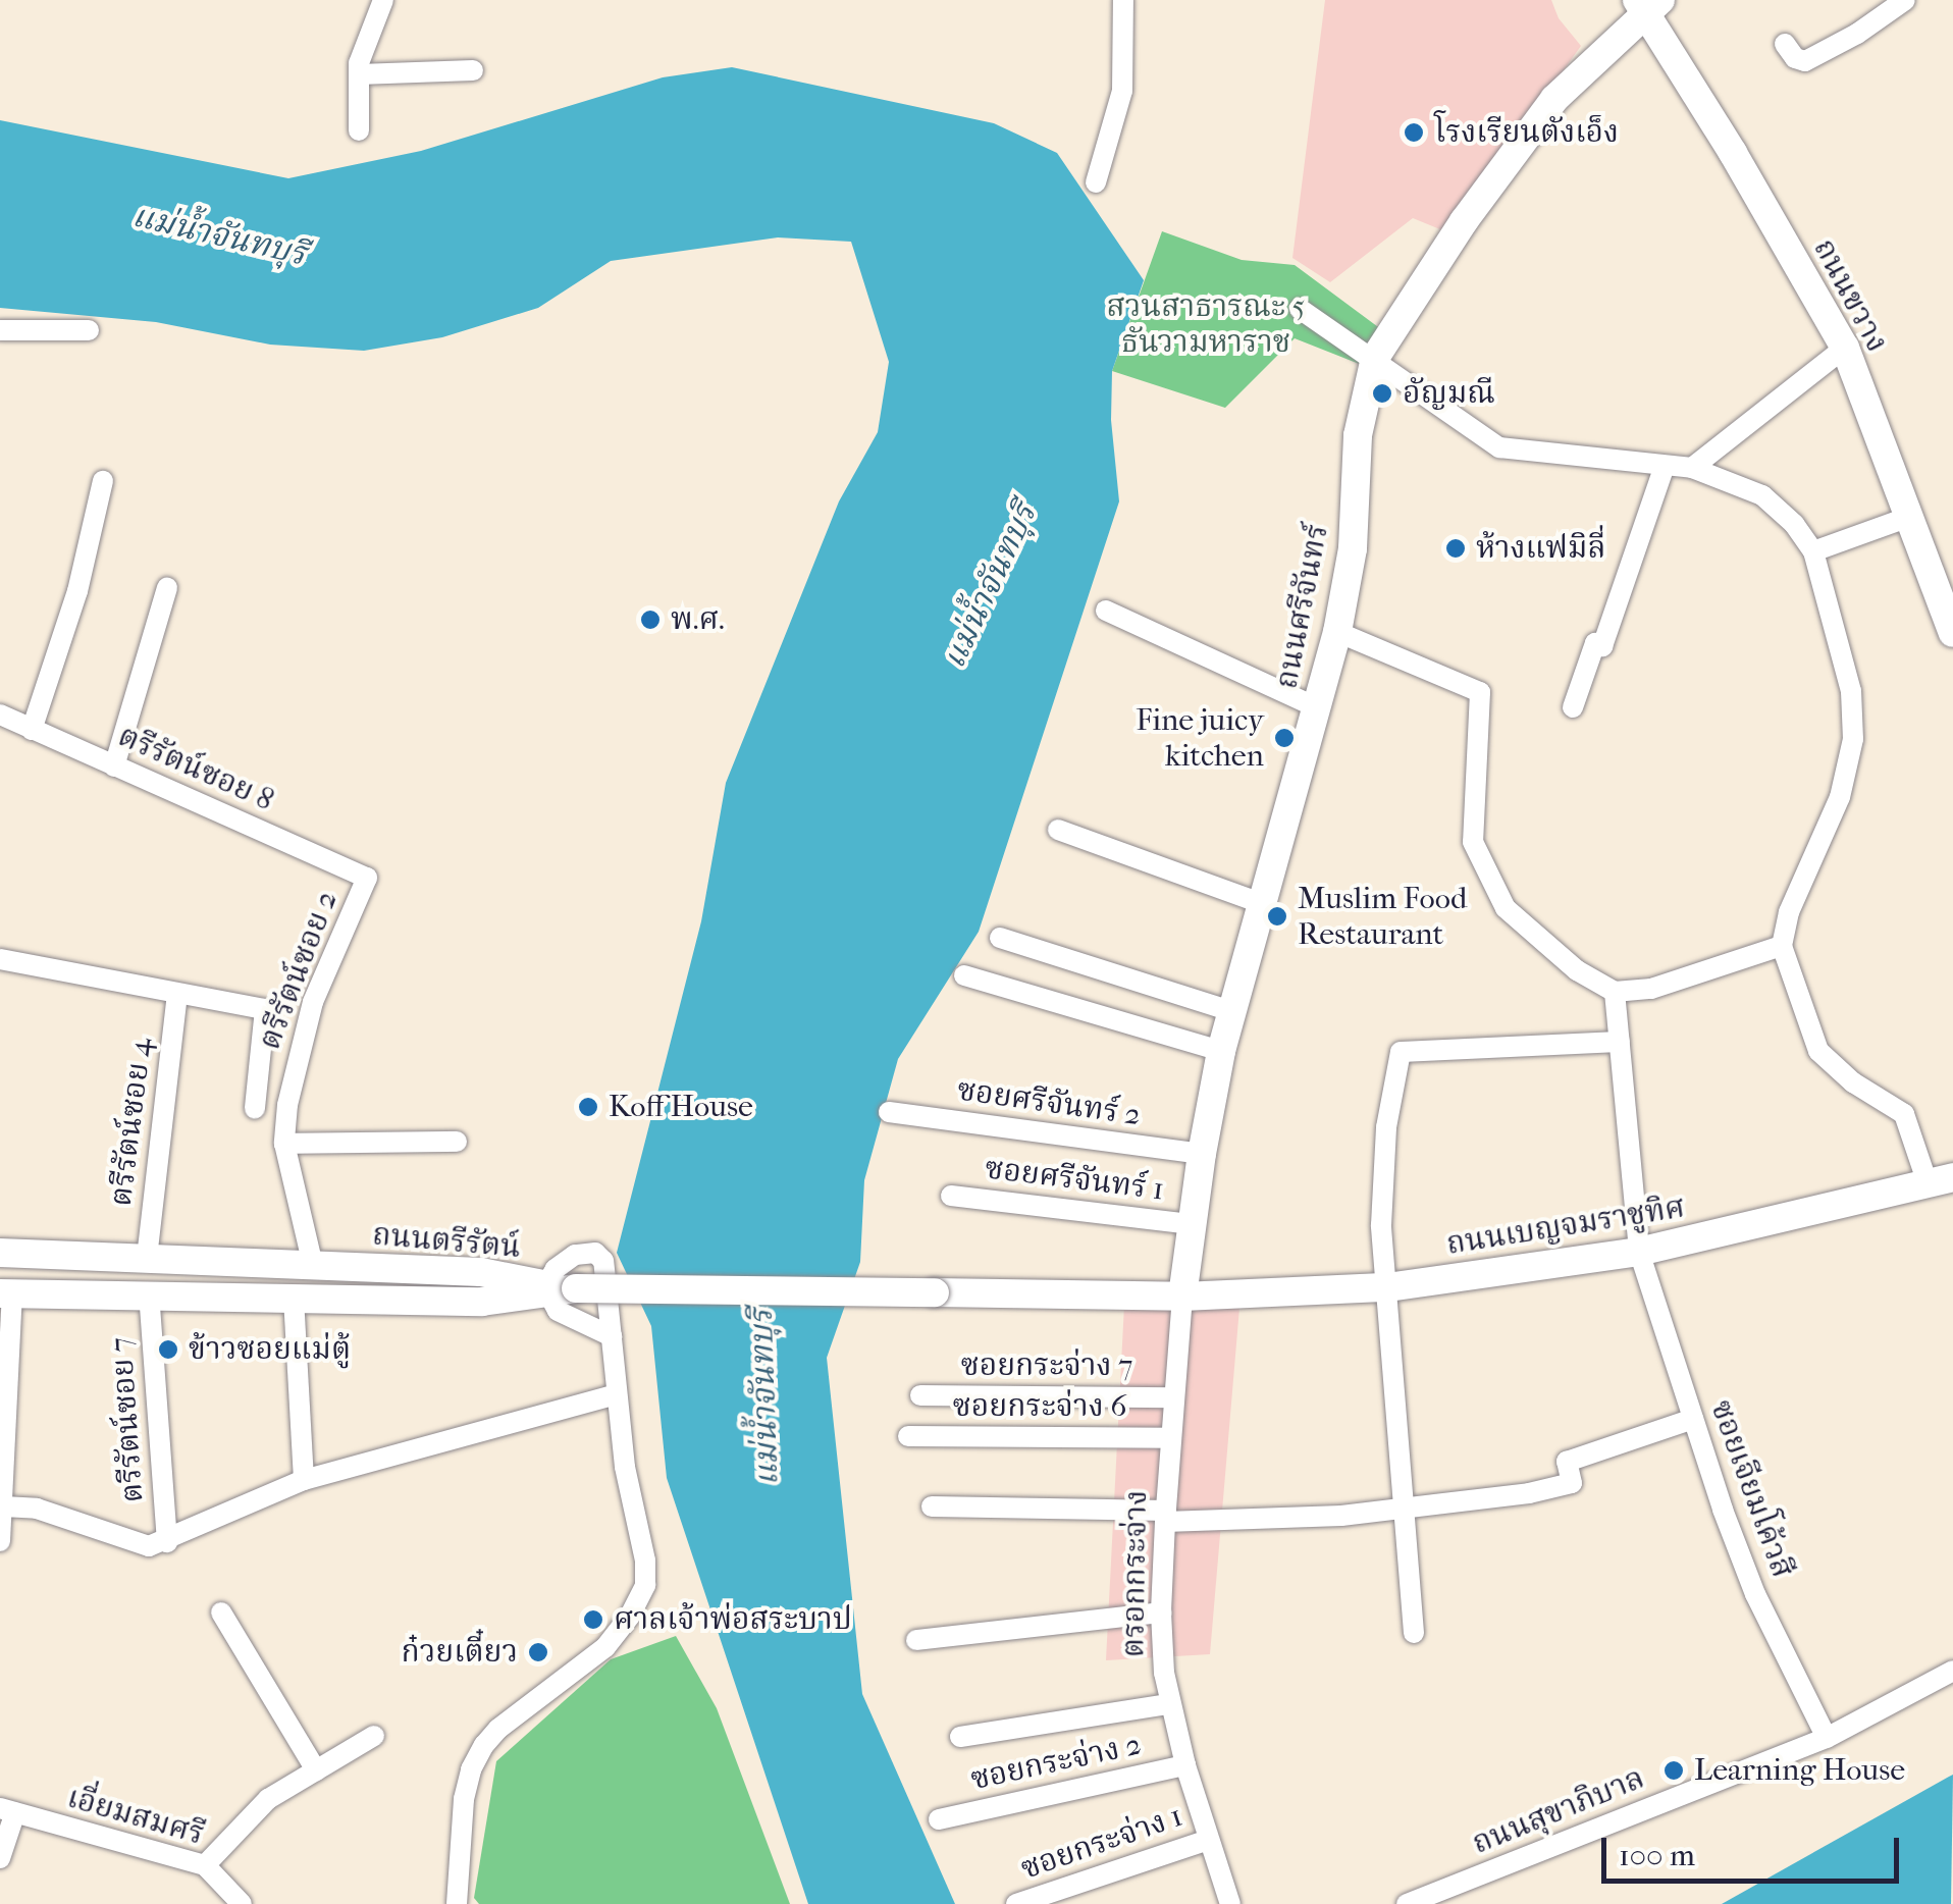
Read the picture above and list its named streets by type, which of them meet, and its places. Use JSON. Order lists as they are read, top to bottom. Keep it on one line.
{"streets":{"main road":["ถนนขวาง","ถนนศรีจันทร์","ถนนเบญจมราชูทิศ","ถนนตรีรัตน์"],"street":["ตรีรัตน์ซอย 8","ตรีรัตน์ซอย 2","ซอยศรีจันทร์ 2","ตรีรัตน์ซอย 4","ซอยศรีจันทร์ 1","ซอยกระจ่าง 7","ซอยกระจ่าง 6","ตรีรัตน์ซอย 7","ซอยเจียมโค้วสี","ตรอกกระจ่าง","ซอยกระจ่าง 2","ถนนสุขาภิบาล","เอี่ยมสมศรี","ซอยกระจ่าง 1"]},"crossings":[["ถนนขวาง","ถนนศรีจันทร์"],["ถนนศรีจันทร์","ซอยศรีจันทร์ 2"],["ถนนศรีจันทร์","ซอยศรีจันทร์ 1"],["ถนนศรีจันทร์","ถนนเบญจมราชูทิศ"],["ถนนศรีจันทร์","ถนนตรีรัตน์"],["ถนนศรีจันทร์","ตรอกกระจ่าง"],["ตรีรัตน์ซอย 8","ตรีรัตน์ซอย 2"],["ตรีรัตน์ซอย 2","ถนนตรีรัตน์"],["ตรีรัตน์ซอย 4","ถนนตรีรัตน์"],["ถนนเบญจมราชูทิศ","ถนนตรีรัตน์"],["ถนนเบญจมราชูทิศ","ซอยเจียมโค้วสี"],["ถนนเบญจมราชูทิศ","ตรอกกระจ่าง"],["ถนนตรีรัตน์","ตรีรัตน์ซอย 7"],["ถนนตรีรัตน์","ตรอกกระจ่าง"],["ซอยกระจ่าง 7","ตรอกกระจ่าง"],["ซอยกระจ่าง 6","ตรอกกระจ่าง"],["ซอยเจียมโค้วสี","ถนนสุขาภิบาล"],["ตรอกกระจ่าง","ซอยกระจ่าง 2"],["ตรอกกระจ่าง","ซอยกระจ่าง 1"]],"water":["แม่น้ำจันทบุรี"],"parks":["สวนสาธารณะ 5 ธันวามหาราช"],"places":["โรงเรียนตังเอ็ง","อัญมณี","ห้างแฟมิลี่","พ.ศ.","Fine juicy kitchen","Muslim Food Restaurant","Koff House","ข้าวซอยแม่ตู้","ศาลเจ้าพ่อสระบาป","ก๋วยเตี๋ยว","Learning House"],"scale_bar":"100 m"}
